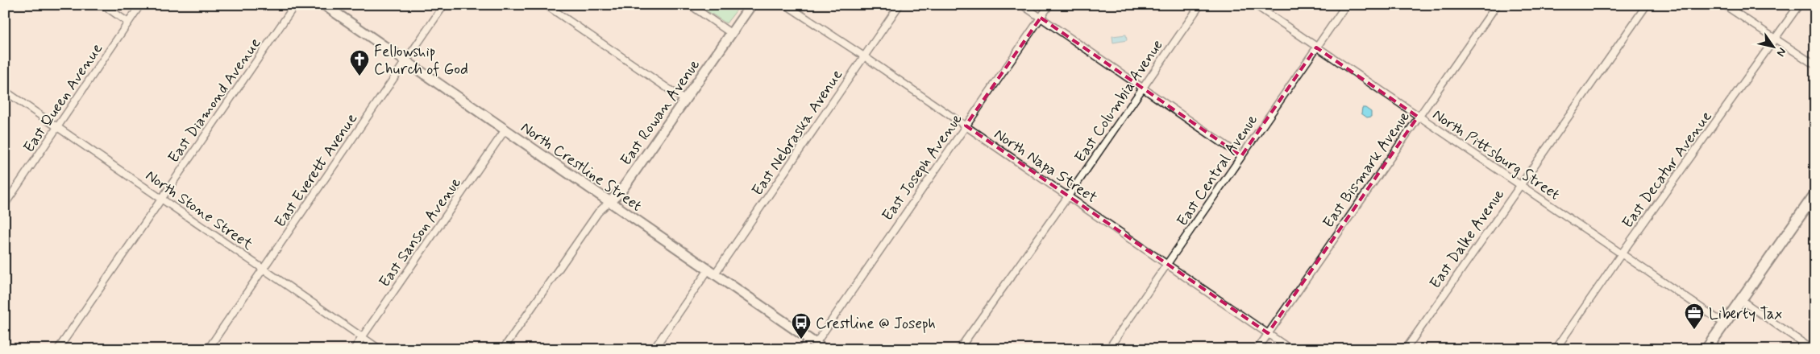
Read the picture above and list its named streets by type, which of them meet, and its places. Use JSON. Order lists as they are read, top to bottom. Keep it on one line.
{"streets":{"main road":["East Rowan Avenue","North Crestline Street"],"street":["East Queen Avenue","East Diamond Avenue","East Columbia Avenue","East Nebraska Avenue","North Pittsburg Street","North Napa Street","East Joseph Avenue","East Bismark Avenue","East Decatur Avenue","East Everett Avenue","East Central Avenue","North Stone Street","East Sanson Avenue","East Dalke Avenue"]},"crossings":[["East Queen Avenue","North Stone Street"],["East Diamond Avenue","North Stone Street"],["East Columbia Avenue","North Napa Street"],["East Rowan Avenue","North Crestline Street"],["East Nebraska Avenue","North Napa Street"],["East Nebraska Avenue","North Crestline Street"],["North Pittsburg Street","East Bismark Avenue"],["North Pittsburg Street","East Decatur Avenue"],["North Pittsburg Street","East Central Avenue"],["North Pittsburg Street","East Dalke Avenue"],["North Napa Street","East Joseph Avenue"],["North Napa Street","East Bismark Avenue"],["North Napa Street","East Central Avenue"],["North Crestline Street","East Joseph Avenue"],["North Crestline Street","East Everett Avenue"],["North Crestline Street","East Sanson Avenue"],["East Everett Avenue","North Stone Street"],["North Stone Street","East Sanson Avenue"]],"places":{"church":["Fellowship Church of God"],"office":["Liberty Tax"],"bus stop":["Crestline @ Joseph"]},"north":"bottom right"}
